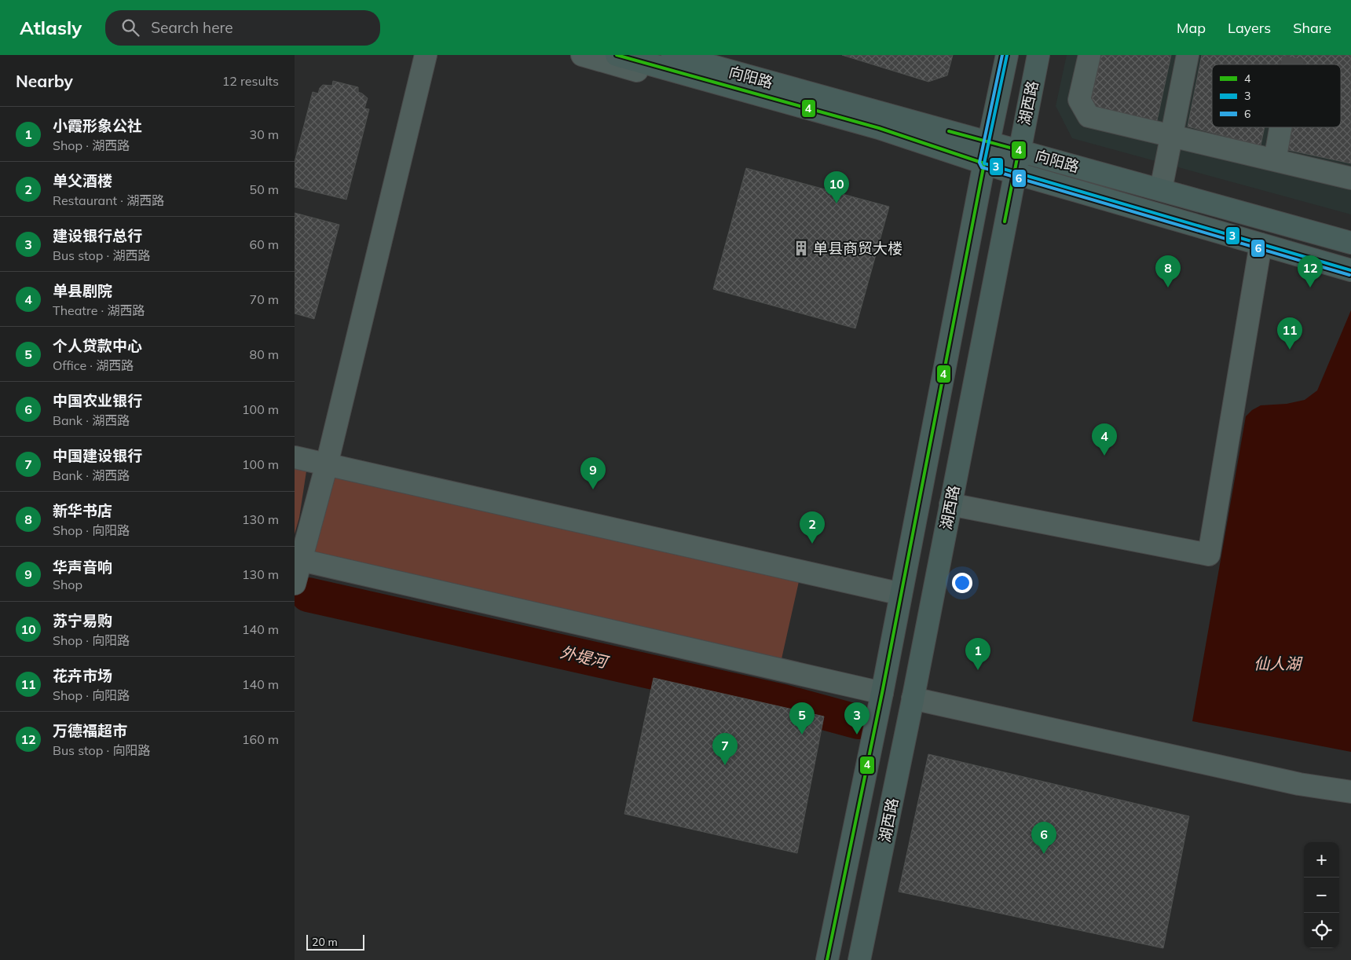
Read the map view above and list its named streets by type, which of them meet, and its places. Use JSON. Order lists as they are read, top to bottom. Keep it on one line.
{"streets":{"main road":["向阳路","湖西路"]},"crossings":[["向阳路","湖西路"]],"water":["外堤河","仙人湖"],"places":{"building":["单县商贸大楼"]},"lines":["transit line 4","transit line 3","transit line 6"],"legend":["4","3","6"],"scale_bar":"20 m","page":{"header":"Atlasly","search":"Search here","nav":["Map","Layers","Share"],"heading":["Nearby","12 results"],"list":[{"mark":"1","name":"小霞形象公社","note":"Shop · 湖西路","value":"30 m"},{"mark":"2","name":"单父酒楼","note":"Restaurant · 湖西路","value":"50 m"},{"mark":"3","name":"建设银行总行","note":"Bus stop · 湖西路","value":"60 m"},{"mark":"4","name":"单县剧院","note":"Theatre · 湖西路","value":"70 m"},{"mark":"5","name":"个人贷款中心","note":"Office · 湖西路","value":"80 m"},{"mark":"6","name":"中国农业银行","note":"Bank · 湖西路","value":"100 m"},{"mark":"7","name":"中国建设银行","note":"Bank · 湖西路","value":"100 m"},{"mark":"8","name":"新华书店","note":"Shop · 向阳路","value":"130 m"},{"mark":"9","name":"华声音响","note":"Shop","value":"130 m"},{"mark":"10","name":"苏宁易购","note":"Shop · 向阳路","value":"140 m"},{"mark":"11","name":"花卉市场","note":"Shop · 向阳路","value":"140 m"},{"mark":"12","name":"万德福超市","note":"Bus stop · 向阳路","value":"160 m"}],"pins":["10","8","12","11","4","9","2","1","3","5","7","6"],"map_buttons":["+","−"],"scale":"20 m"}}
